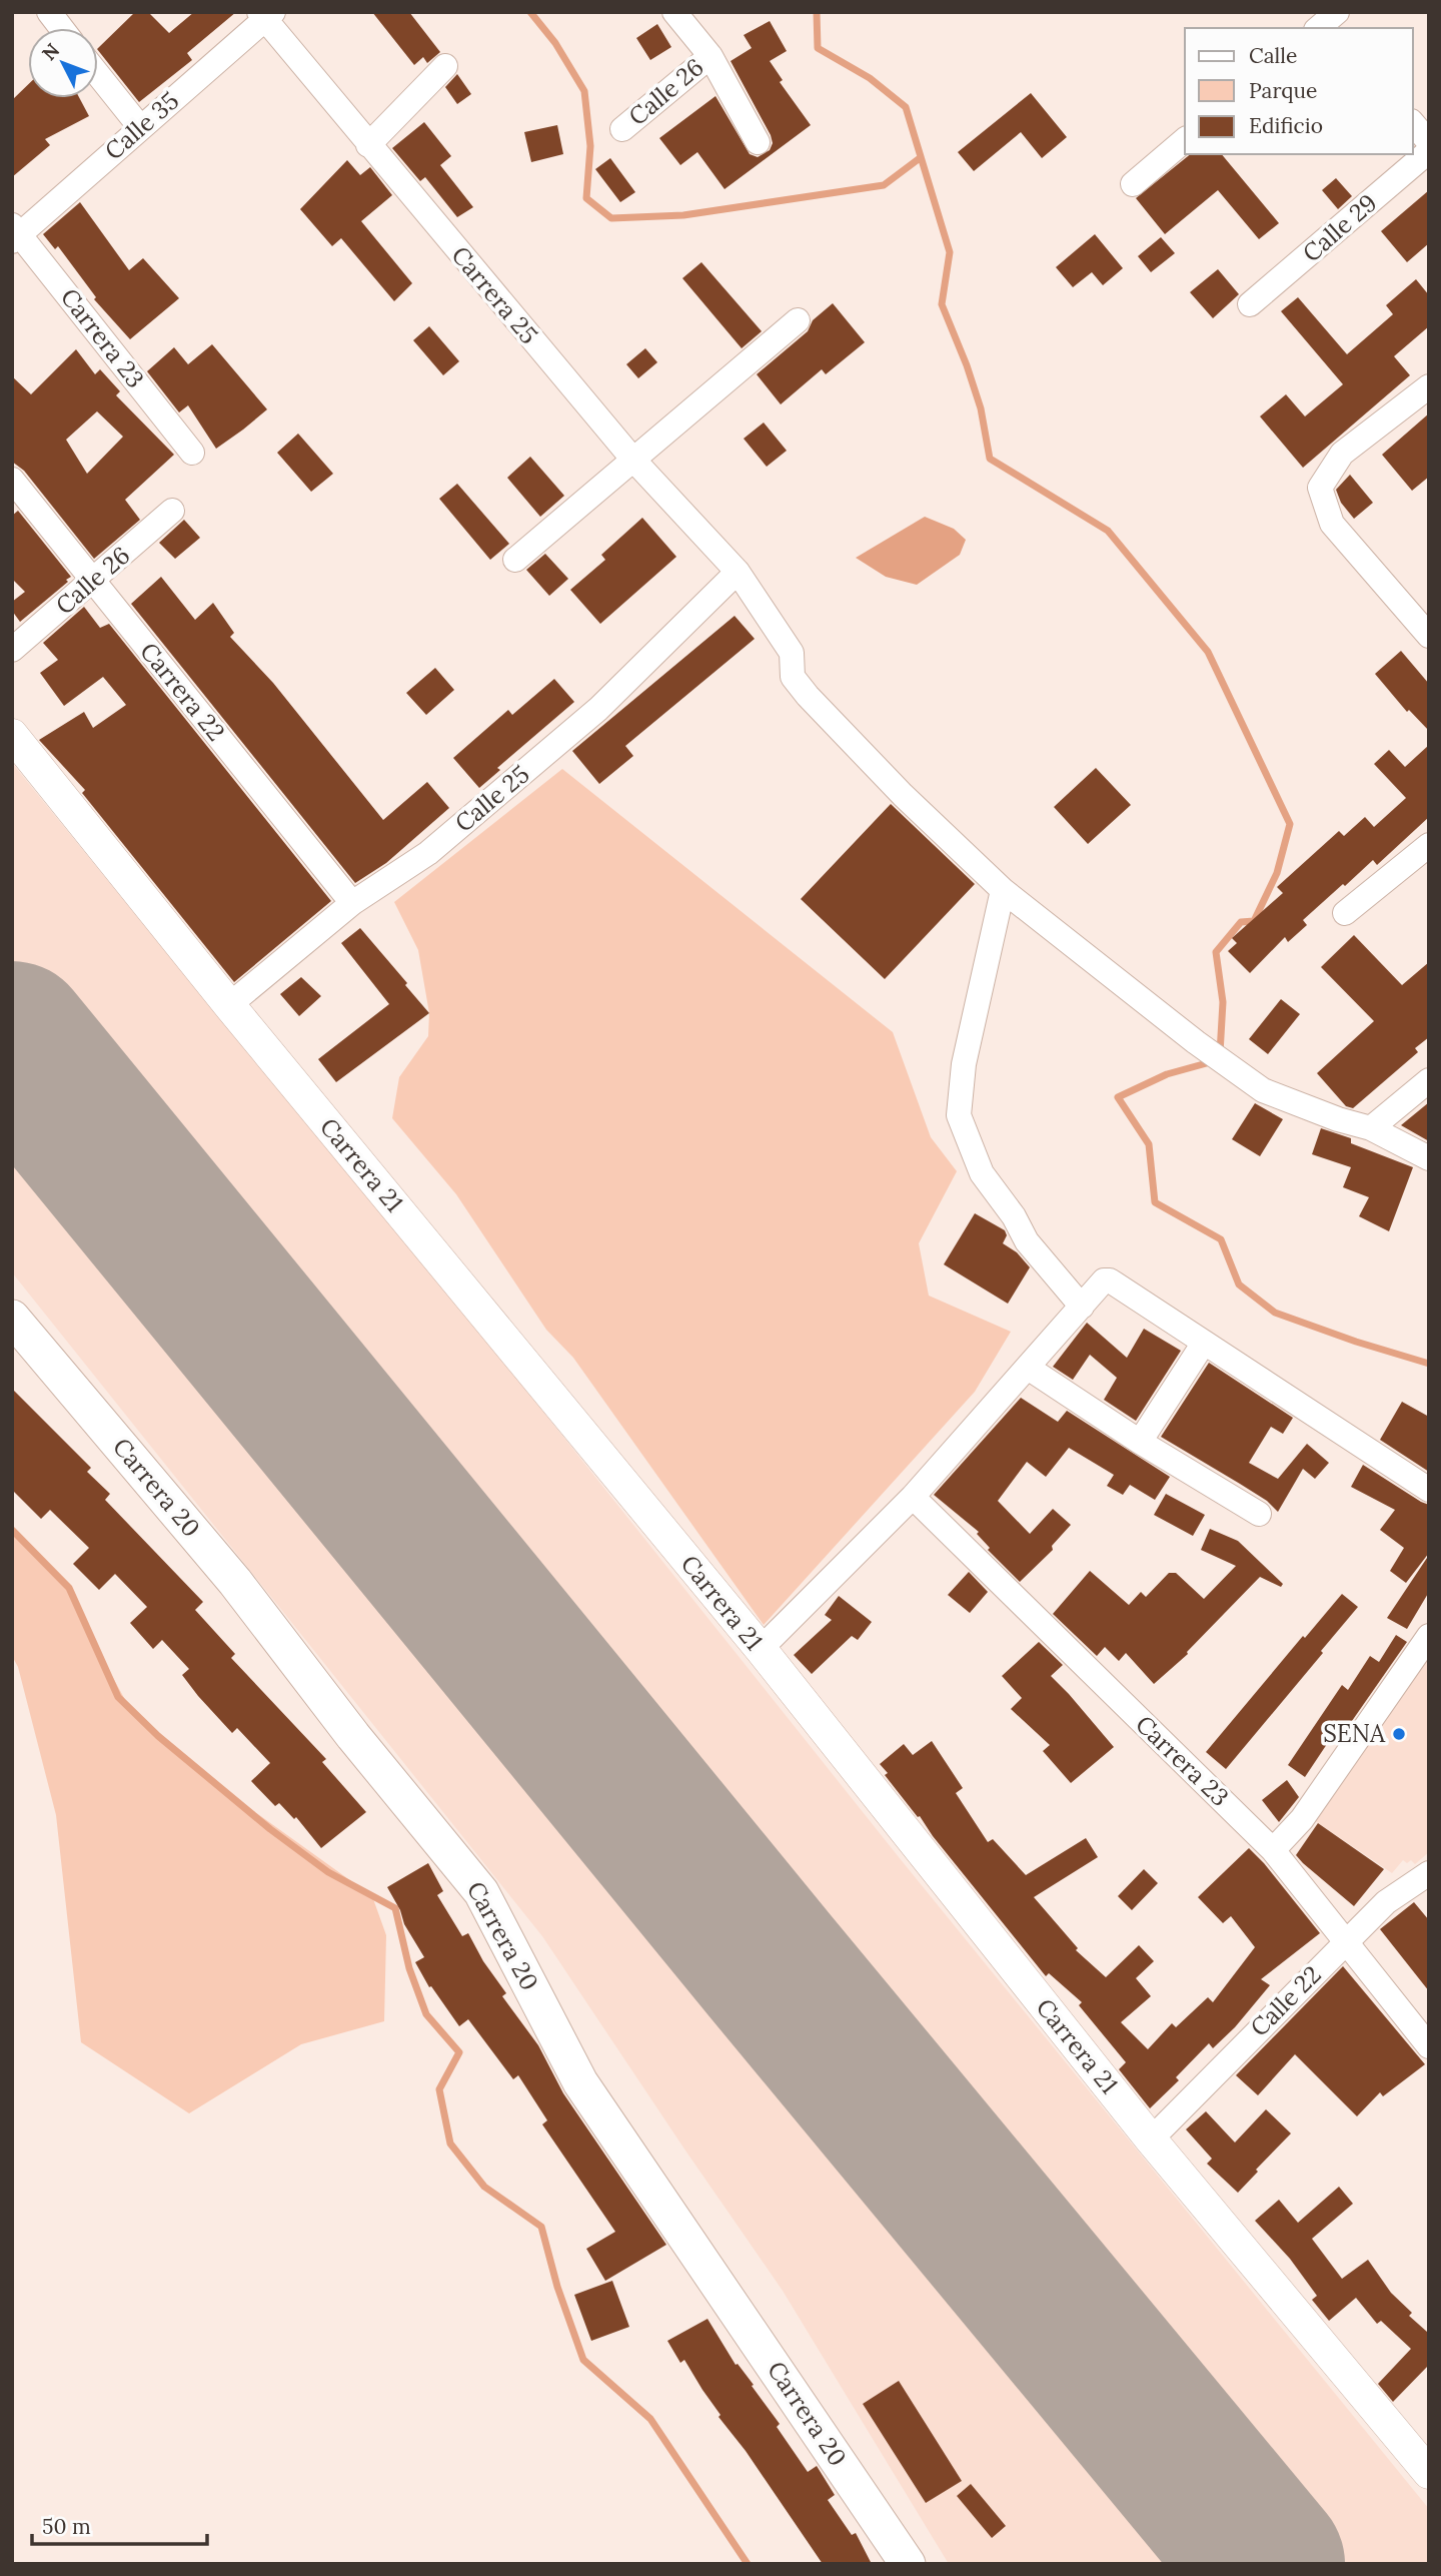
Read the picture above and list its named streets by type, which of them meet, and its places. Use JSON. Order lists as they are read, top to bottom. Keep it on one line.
{"streets":{"main road":["Carrera 20"],"street":["Calle 26","Calle 35","Calle 29","Carrera 25","Carrera 23","Carrera 22","Calle 25","Carrera 21","Calle 22"]},"crossings":[["Calle 26","Carrera 22"],["Calle 35","Carrera 25"],["Calle 35","Carrera 23"],["Carrera 25","Calle 25"],["Carrera 23","Calle 22"],["Carrera 22","Calle 25"],["Calle 25","Carrera 21"],["Carrera 21","Calle 22"]],"places":["SENA"],"legend":["Calle","Parque","Edificio"],"scale_bar":"50 m","north":"top left"}
